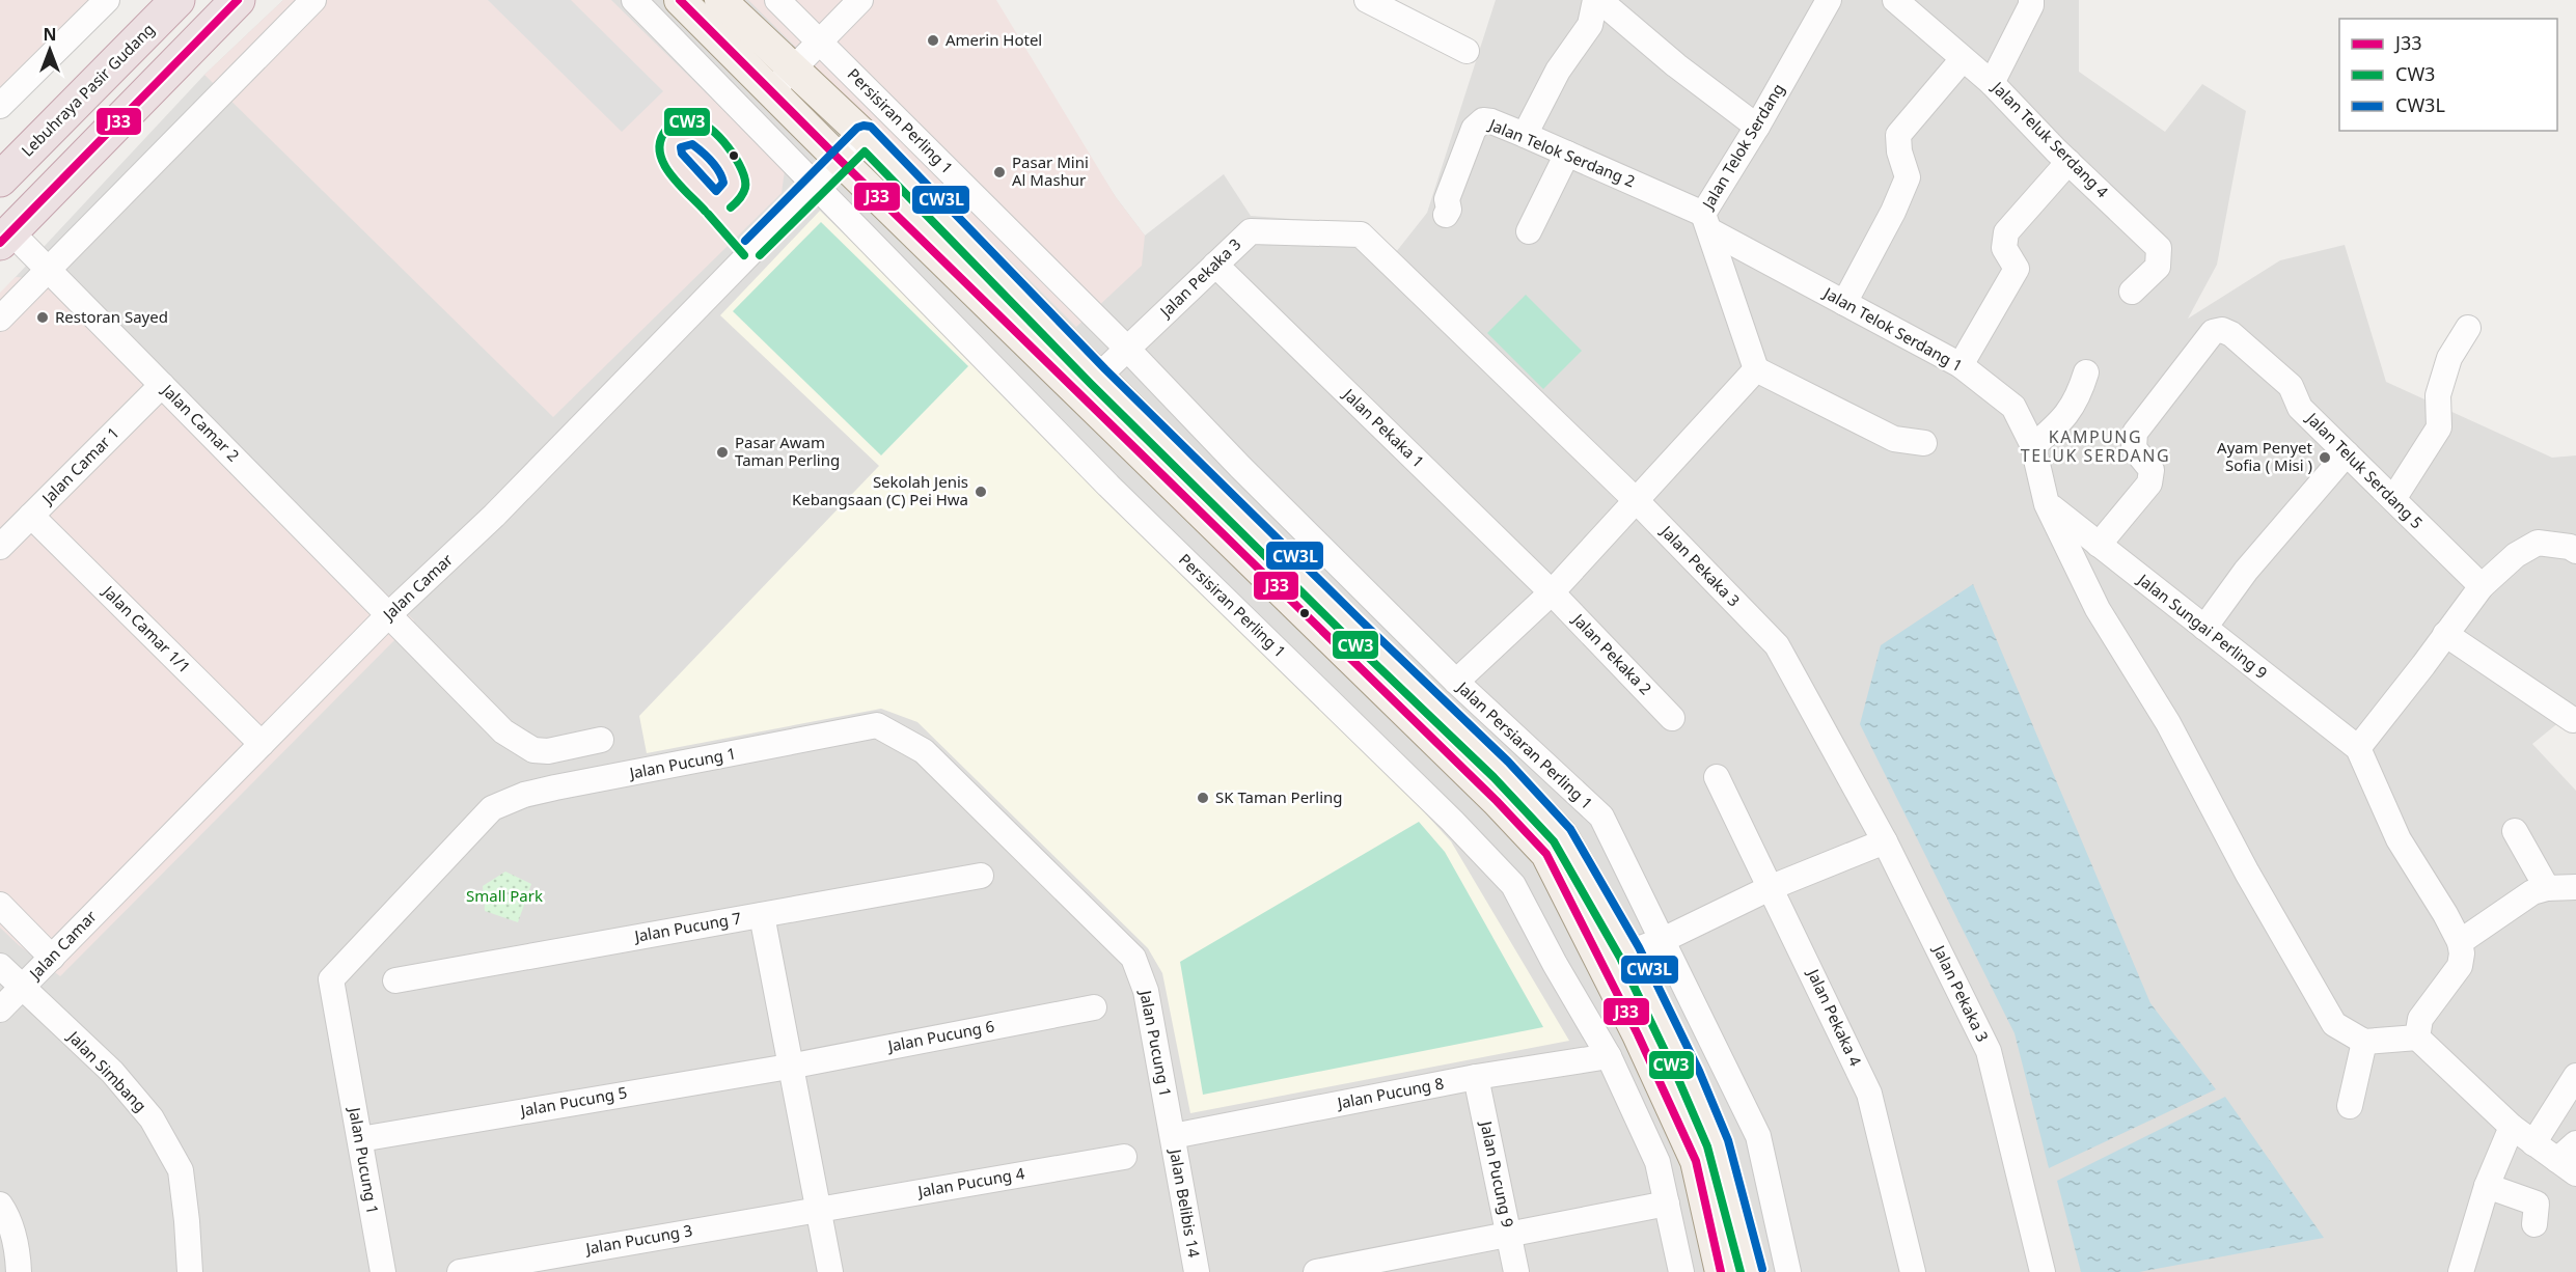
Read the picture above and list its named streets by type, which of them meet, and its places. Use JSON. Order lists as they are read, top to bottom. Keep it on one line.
{"streets":{"highway":["Lebuhraya Pasir Gudang"],"street":["Persisiran Perling 1","Jalan Teluk Serdang 4","Jalan Telok Serdang","Jalan Telok Serdang 2","Jalan Pekaka 3","Jalan Telok Serdang 1","Jalan Camar 2","Jalan Pekaka 1","Jalan Camar 1","Jalan Teluk Serdang 5","Jalan Camar","Jalan Sungai Perling 9","Jalan Camar 1/1","Jalan Pekaka 2","Jalan Persiaran Perling 1","Jalan Pucung 1","Jalan Pucung 7","Jalan Pekaka 4","Jalan Pucung 6","Jalan Simbang","Jalan Pucung 8","Jalan Pucung 5","Jalan Pucung 9","Jalan Pucung 4","Jalan Belibis 14","Jalan Pucung 3"]},"crossings":[["Persisiran Perling 1","Jalan Pekaka 3"],["Persisiran Perling 1","Jalan Camar"],["Persisiran Perling 1","Jalan Persiaran Perling 1"],["Persisiran Perling 1","Jalan Pucung 8"],["Jalan Telok Serdang","Jalan Telok Serdang 2"],["Jalan Telok Serdang","Jalan Telok Serdang 1"],["Jalan Telok Serdang 2","Jalan Telok Serdang 1"],["Jalan Pekaka 3","Jalan Pekaka 1"],["Jalan Pekaka 3","Jalan Persiaran Perling 1"],["Jalan Telok Serdang 1","Jalan Sungai Perling 9"],["Jalan Camar 2","Jalan Camar 1"],["Jalan Camar 2","Jalan Camar"],["Jalan Pekaka 1","Jalan Pekaka 2"],["Jalan Camar 1","Jalan Camar 1/1"],["Jalan Teluk Serdang 5","Jalan Sungai Perling 9"],["Jalan Camar","Jalan Camar 1/1"],["Jalan Camar","Jalan Simbang"],["Jalan Pucung 1","Jalan Pucung 8"],["Jalan Pucung 1","Jalan Pucung 5"],["Jalan Pucung 1","Jalan Belibis 14"],["Jalan Pucung 6","Jalan Pucung 5"],["Jalan Pucung 8","Jalan Pucung 9"],["Jalan Pucung 8","Jalan Belibis 14"],["Jalan Pucung 4","Jalan Pucung 3"]],"districts":["KAMPUNG TELUK SERDANG"],"parks":["Small Park"],"places":["Amerin Hotel","Pasar Mini Al Mashur","Restoran Sayed","Pasar Awam Taman Perling","Ayam Penyet Sofia ( Misi )","Sekolah Jenis Kebangsaan (C) Pei Hwa","SK Taman Perling"],"lines":["transit line J33","transit line CW3","transit line CW3L"],"legend":["J33","CW3","CW3L"],"north":"top"}
